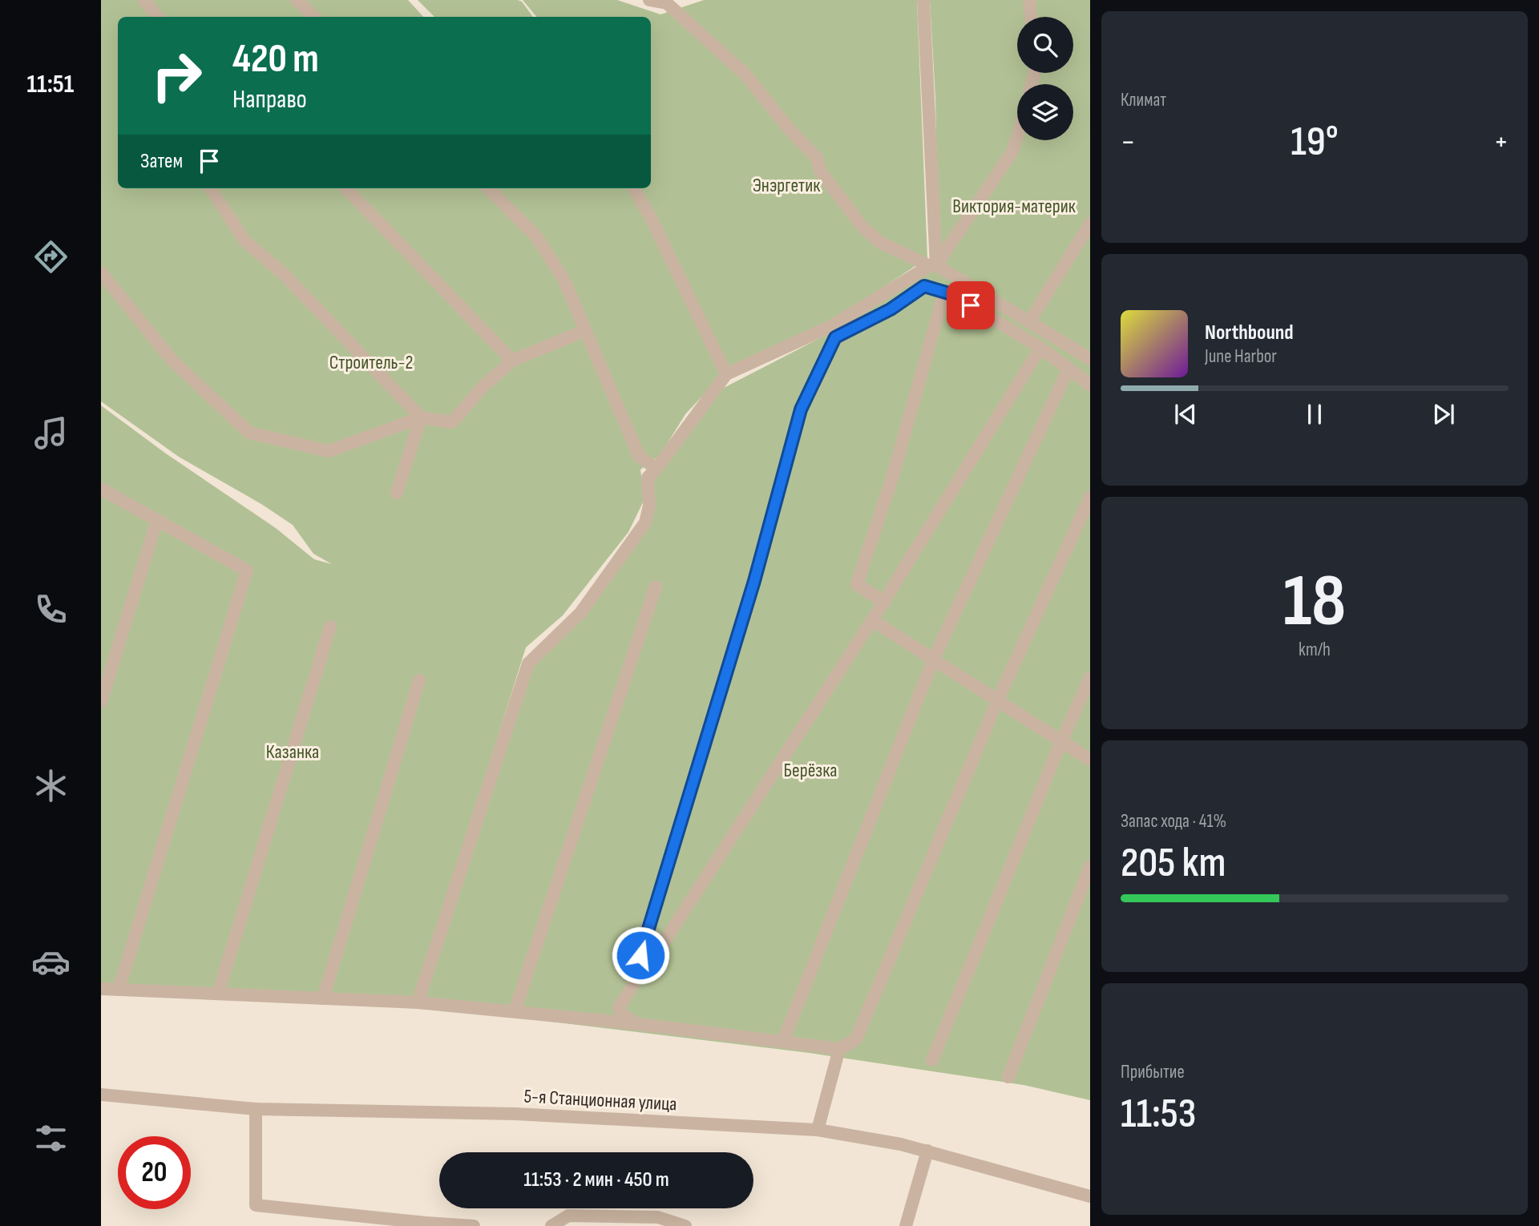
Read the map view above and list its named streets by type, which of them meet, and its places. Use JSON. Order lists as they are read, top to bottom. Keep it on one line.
{"streets":{"street":["5-я Станционная улица"]},"parks":["Энэргетик","Виктория-материк","Строитель-2","Казанка","Берёзка"],"page":{"tabs":"11:51","tile":["Климат",["18","km/h"],["Запас хода · 41%","205 km"],["Прибытие","11:53"]],"turn":["420 m","Направо"],"heat":["−","19°","+"],"then":"Затем","song":["Northbound","June Harbor"],"limit":"20","trip":"11:53 · 2 мин · 450 m"}}
